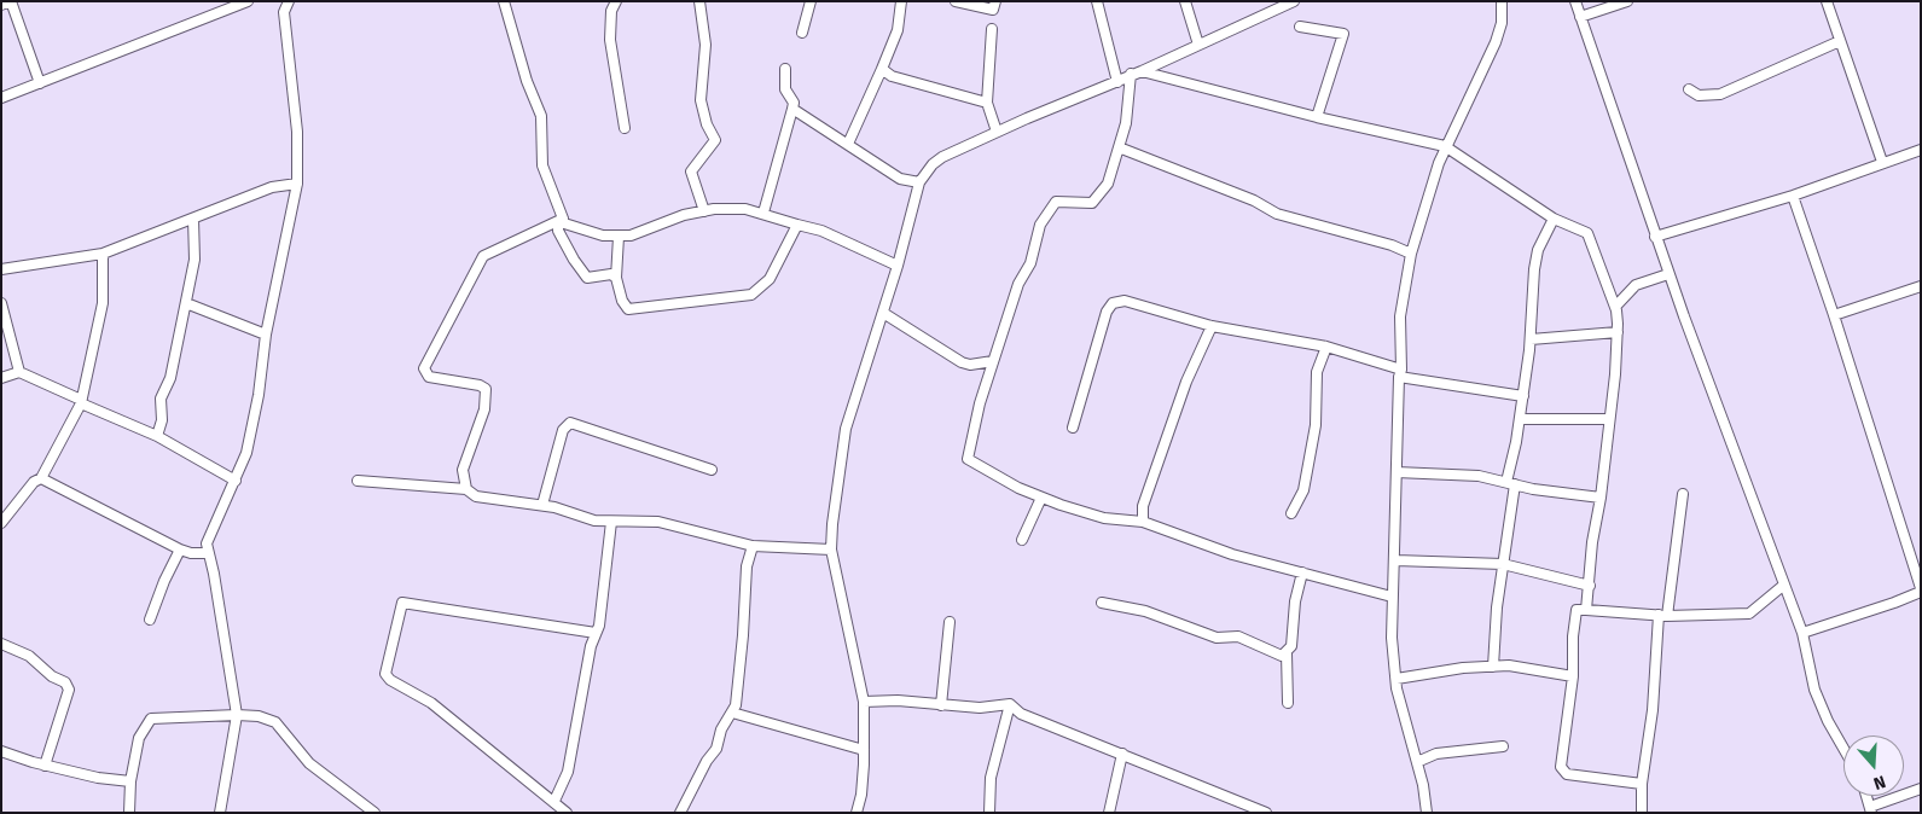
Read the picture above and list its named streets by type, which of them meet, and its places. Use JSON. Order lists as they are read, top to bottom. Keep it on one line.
{"north":"bottom"}
